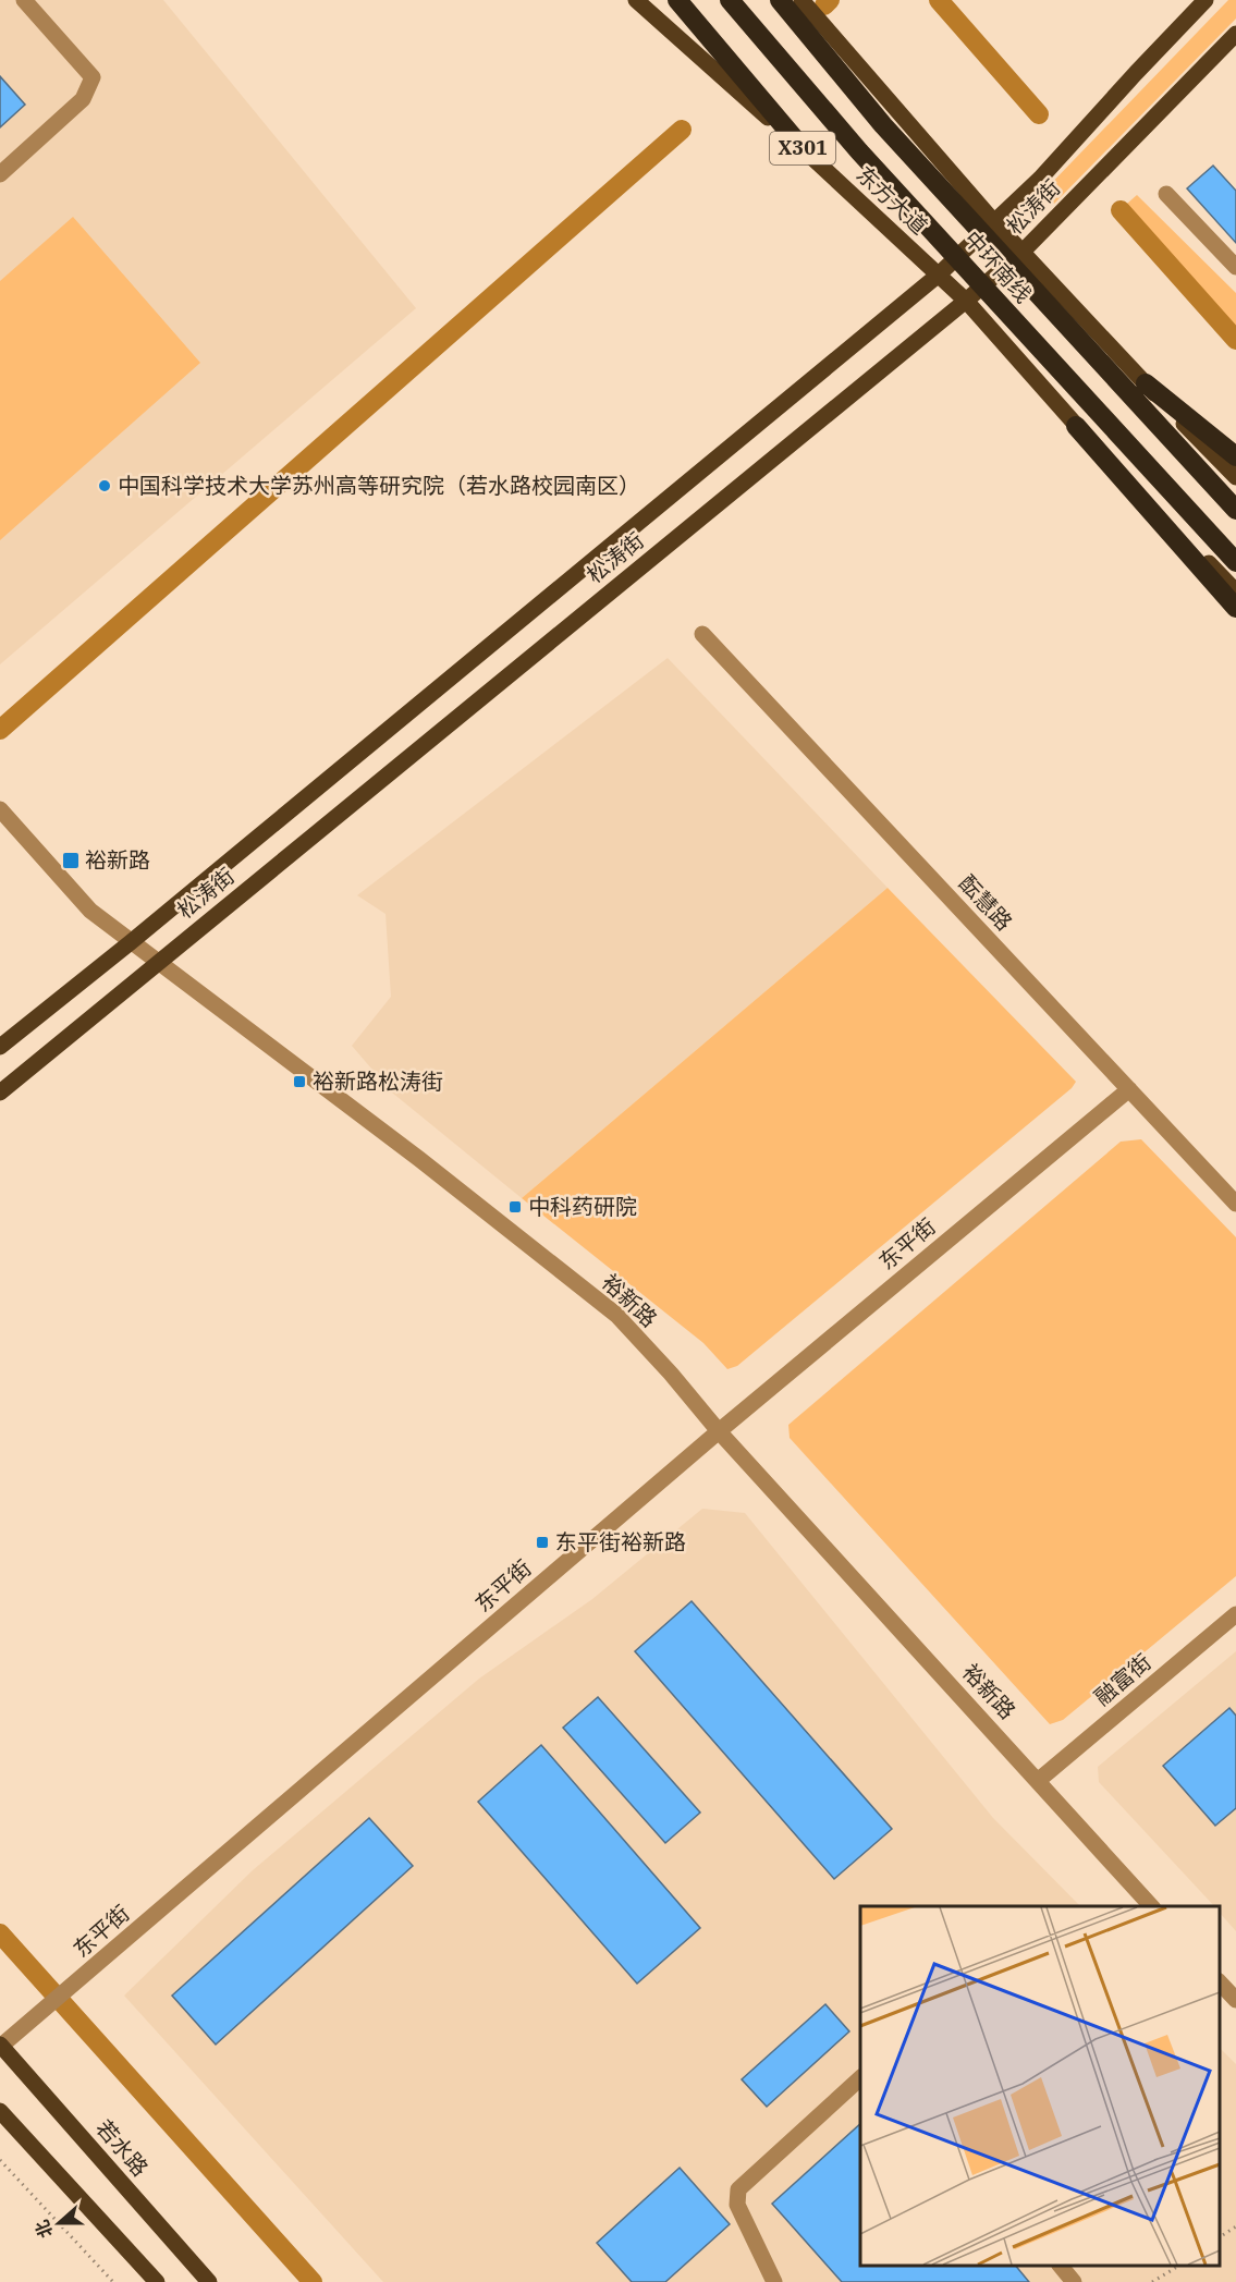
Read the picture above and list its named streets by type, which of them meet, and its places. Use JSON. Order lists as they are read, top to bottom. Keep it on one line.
{"streets":{"highway":["中环南线"],"main road":["X301","东方大道","松涛街","若水路"],"street":["酝慧路","东平街","裕新路","融富街"]},"crossings":[["东方大道","松涛街"],["松涛街","裕新路"],["酝慧路","东平街"],["东平街","裕新路"],["东平街","若水路"],["裕新路","融富街"]],"places":{"other":["中国科学技术大学苏州高等研究院（若水路校园南区）"],"transit":["裕新路","裕新路松涛街","中科药研院","东平街裕新路"]},"north":"left"}
